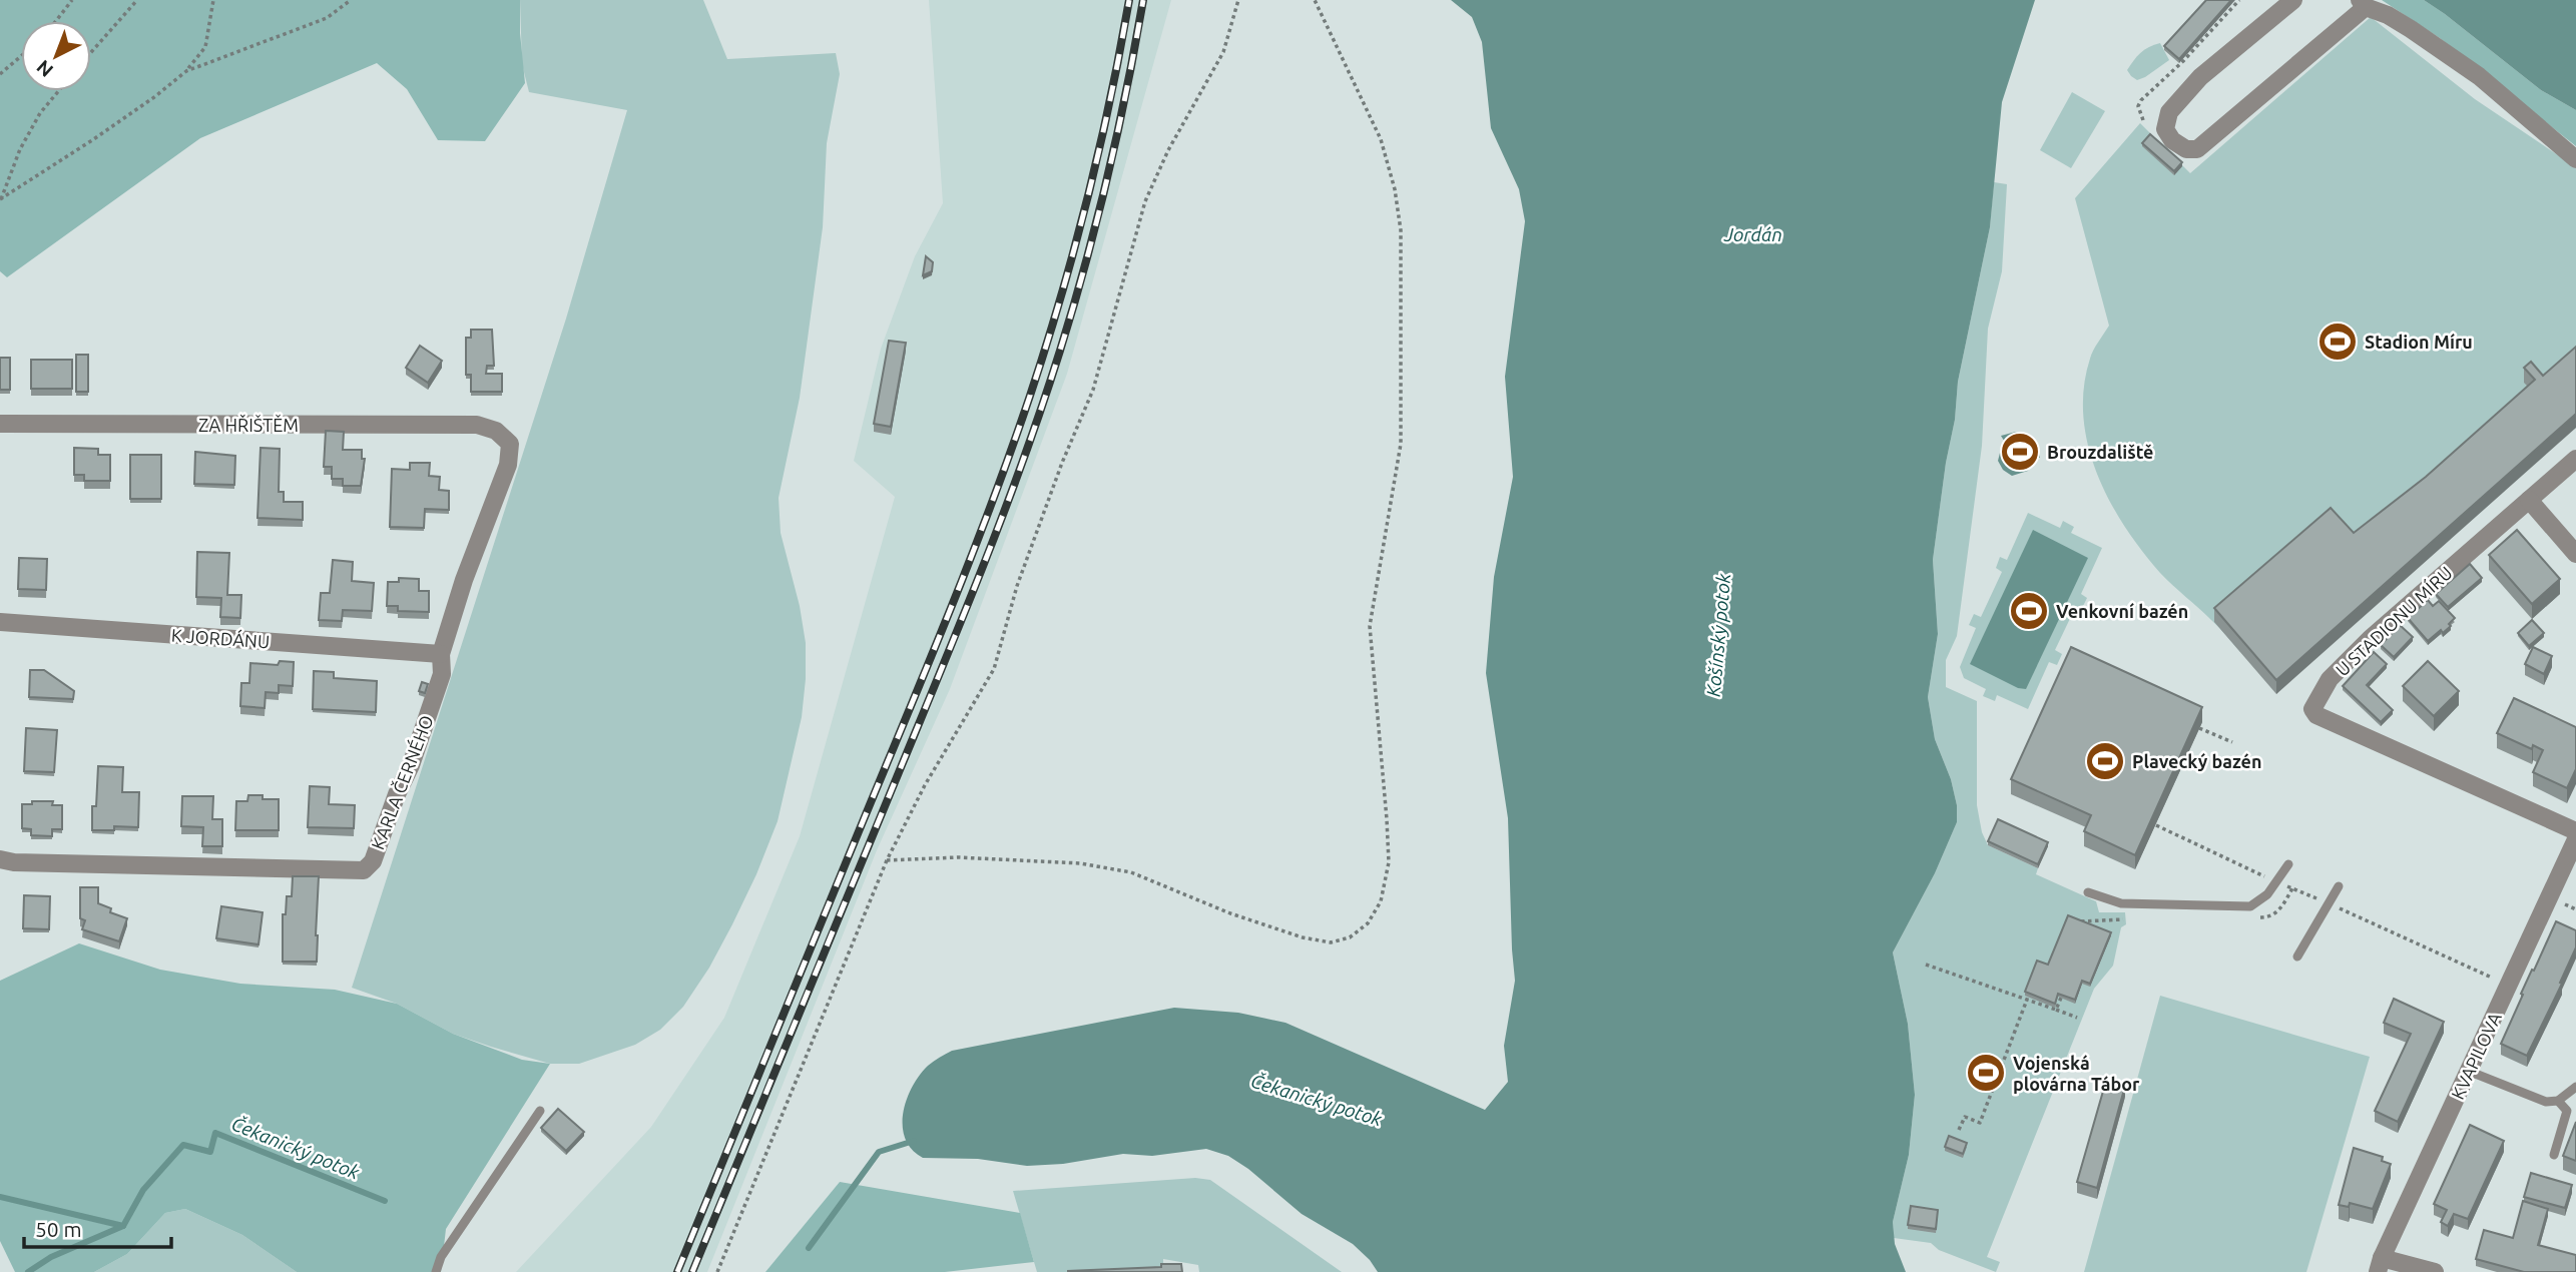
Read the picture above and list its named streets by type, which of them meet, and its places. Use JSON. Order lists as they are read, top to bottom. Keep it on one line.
{"streets":{"street":["ZA HŘIŠTĚM","U STADIONU MÍRU","K JORDÁNU","KARLA ČERNÉHO","KVAPILOVA"]},"crossings":[["ZA HŘIŠTĚM","KARLA ČERNÉHO"],["K JORDÁNU","KARLA ČERNÉHO"]],"water":["Jordán","Košínský potok","Čekanický potok"],"places":{"sports":["Stadion Míru","Brouzdaliště","Venkovní bazén","Plavecký bazén","Vojenská plovárna Tábor"]},"scale_bar":"50 m","north":"bottom left"}
